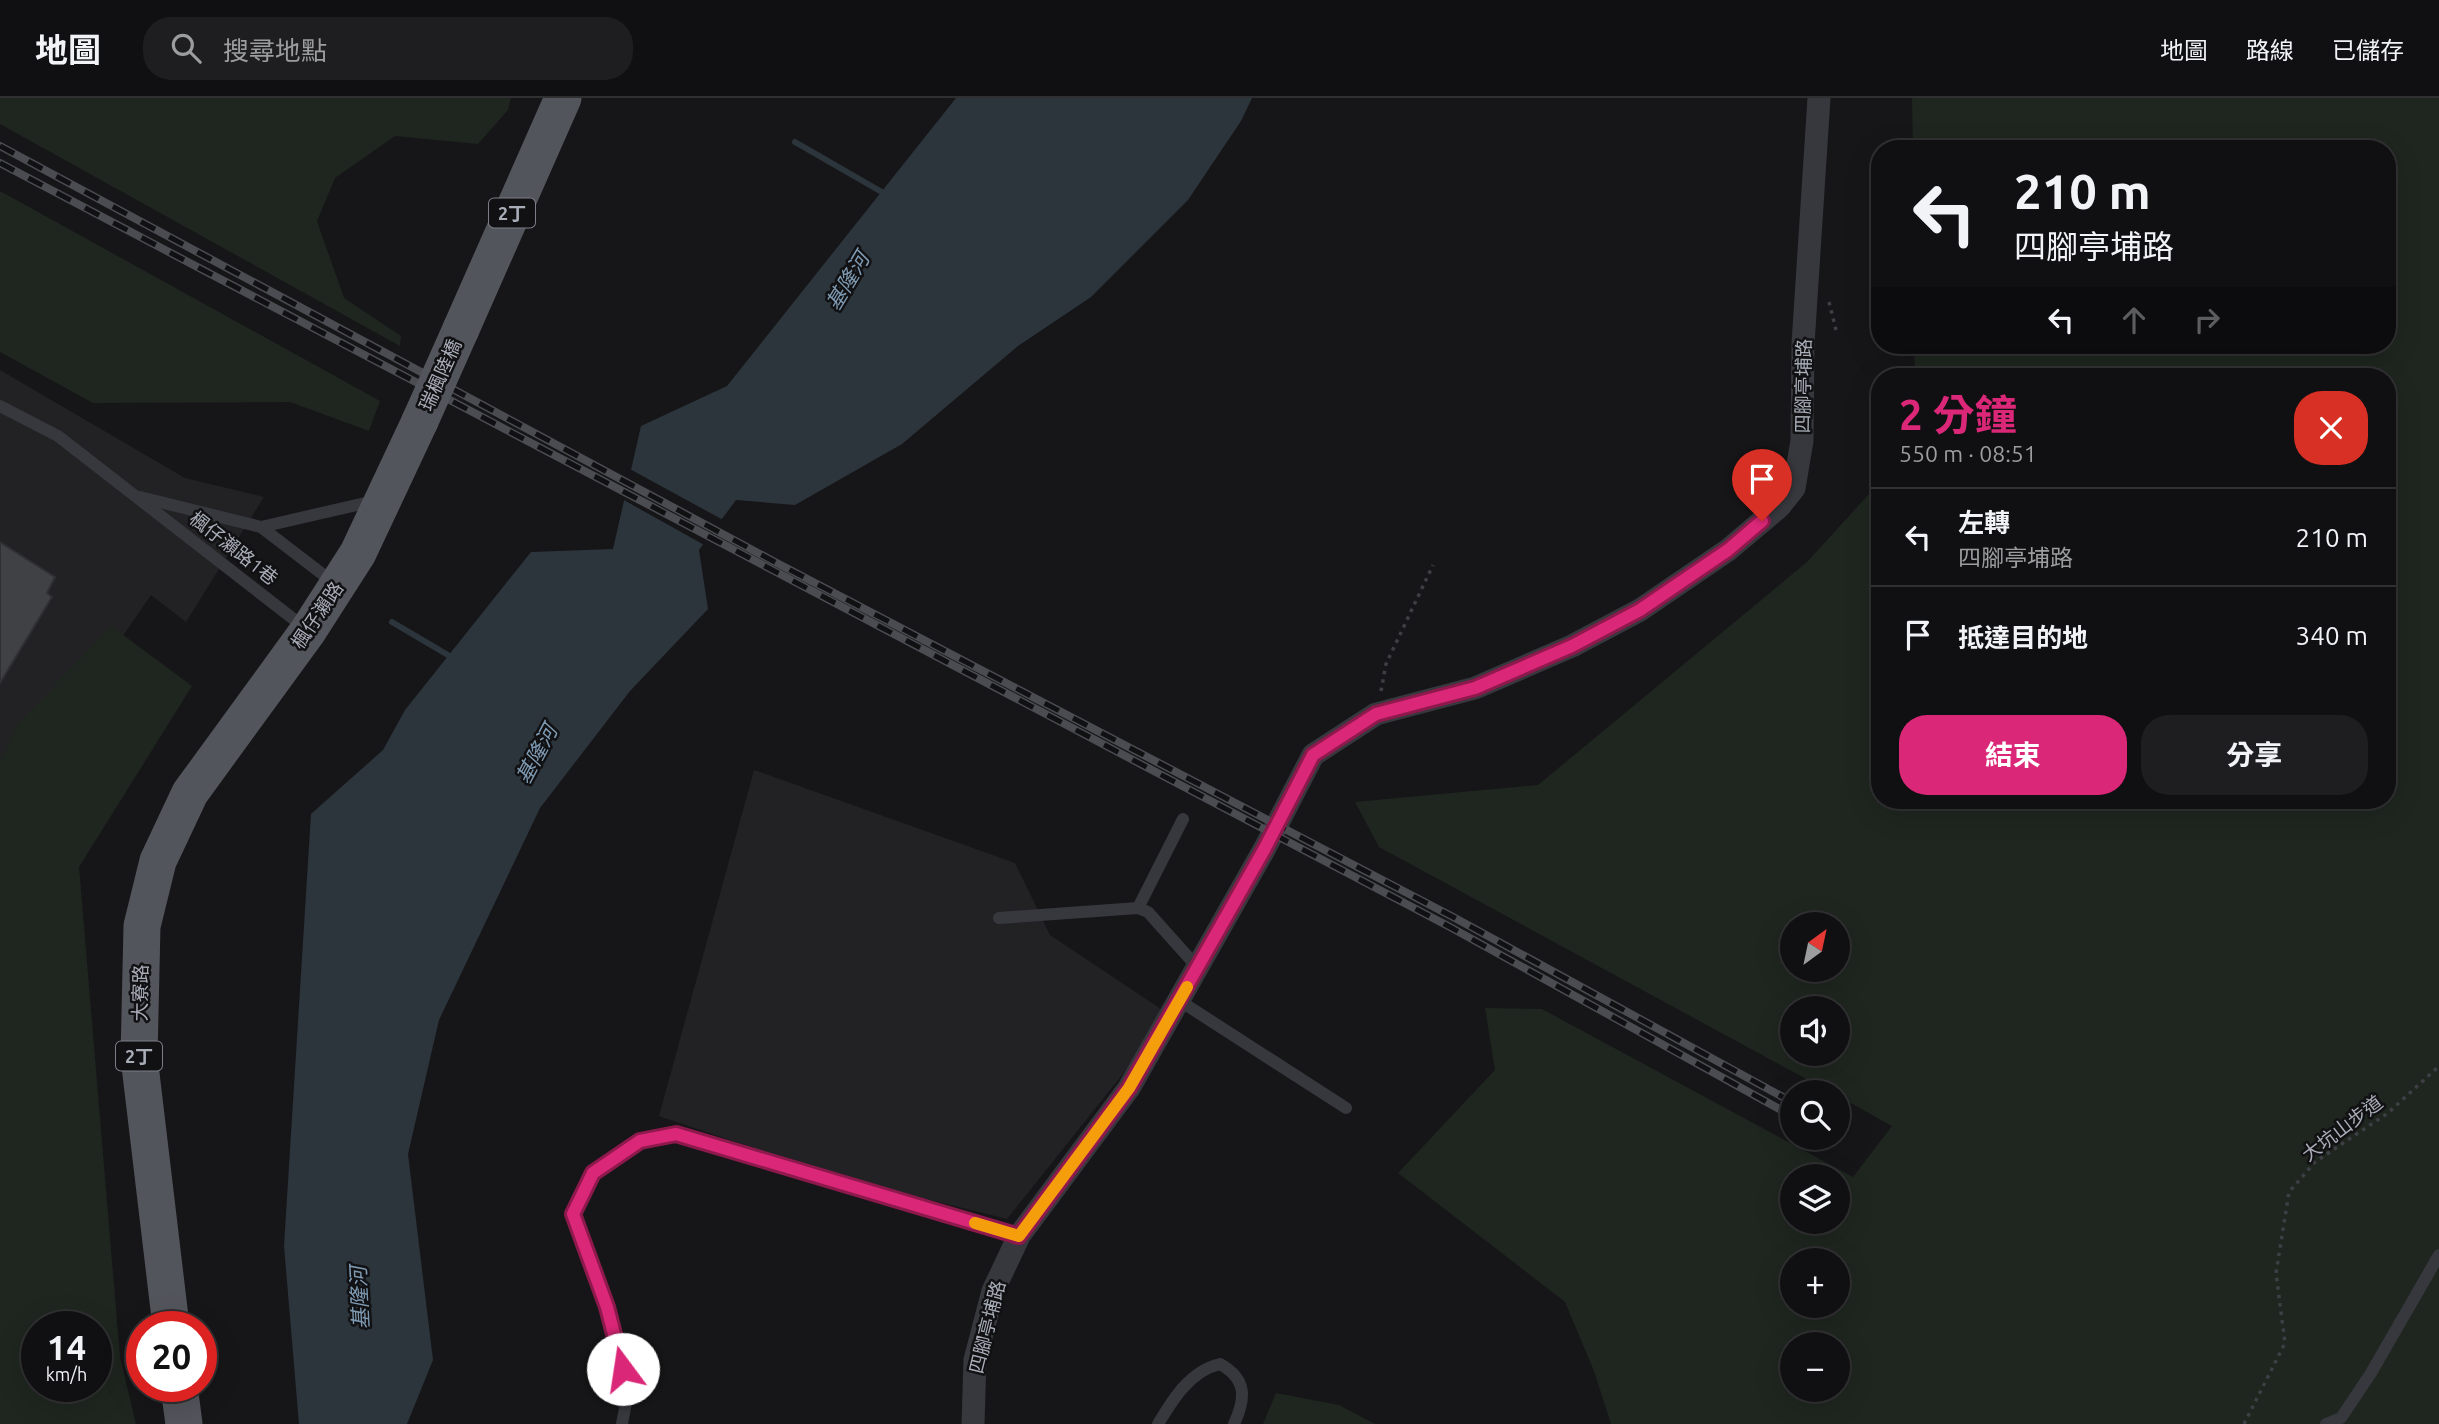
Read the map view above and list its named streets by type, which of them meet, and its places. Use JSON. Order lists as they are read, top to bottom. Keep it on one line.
{"streets":{"main road":["2丁","瑞楓陸橋","楓仔瀨路","大寮路"],"street":["四腳亭埔路"],"lane":["楓仔瀨路1巷"],"path":["大坑山步道"]},"crossings":[["瑞楓陸橋","楓仔瀨路"],["楓仔瀨路1巷","楓仔瀨路"],["楓仔瀨路","大寮路"]],"water":["基隆河"],"north":"top right","page":{"header":"地圖","search":"搜尋地點","nav":["地圖","路線","已儲存"],"turn":["210 m","四腳亭埔路"],"heading":["2 分鐘","550 m · 08:51"],"list":[{"name":"左轉","note":"四腳亭埔路","value":"210 m"},{"name":"抵達目的地","value":"340 m"}],"buttons":["結束","分享"],"map_buttons":["+","−"],"speed":"14 km/h","limit":"20"}}
